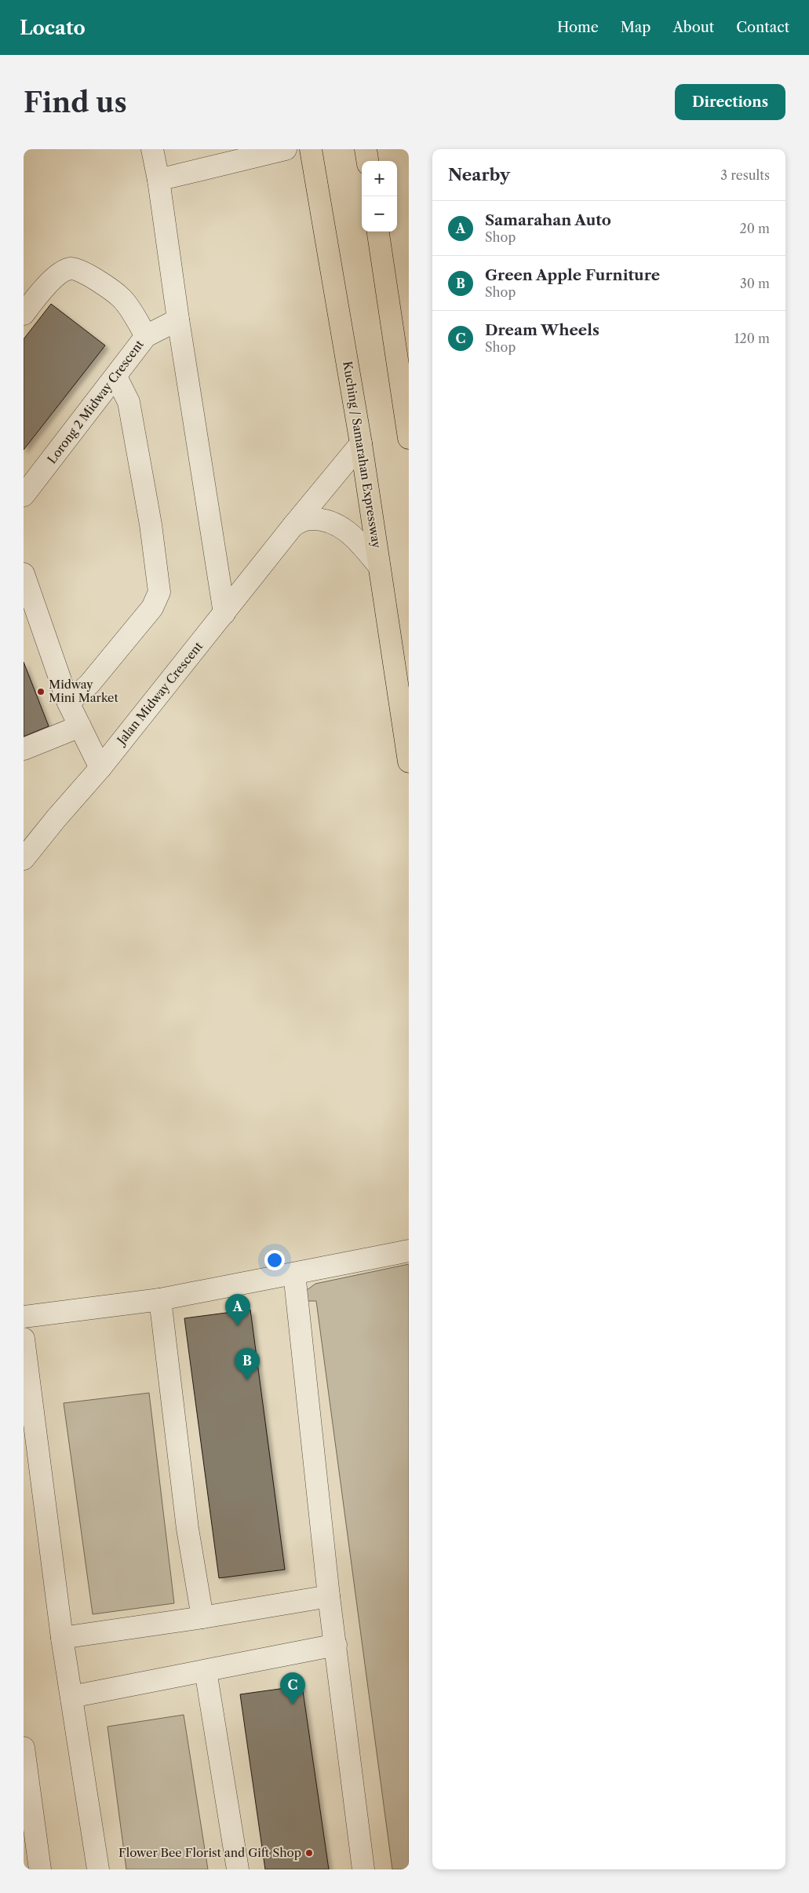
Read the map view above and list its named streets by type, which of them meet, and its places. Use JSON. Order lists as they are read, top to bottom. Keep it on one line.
{"streets":{"highway":["Kuching / Samarahan Expressway"],"street":["Lorong 2 Midway Crescent","Jalan Midway Crescent"]},"crossings":[["Kuching / Samarahan Expressway","Jalan Midway Crescent"]],"places":["Midway Mini Market","Flower Bee Florist and Gift Shop"],"page":{"header":"Locato","nav":["Home","Map","About","Contact"],"buttons":"Directions","title":"Find us","heading":["Nearby","3 results"],"map_buttons":["+","−"],"list":[{"mark":"A","name":"Samarahan Auto","note":"Shop","value":"20 m"},{"mark":"B","name":"Green Apple Furniture","note":"Shop","value":"30 m"},{"mark":"C","name":"Dream Wheels","note":"Shop","value":"120 m"}],"pins":["A","B","C"]}}
